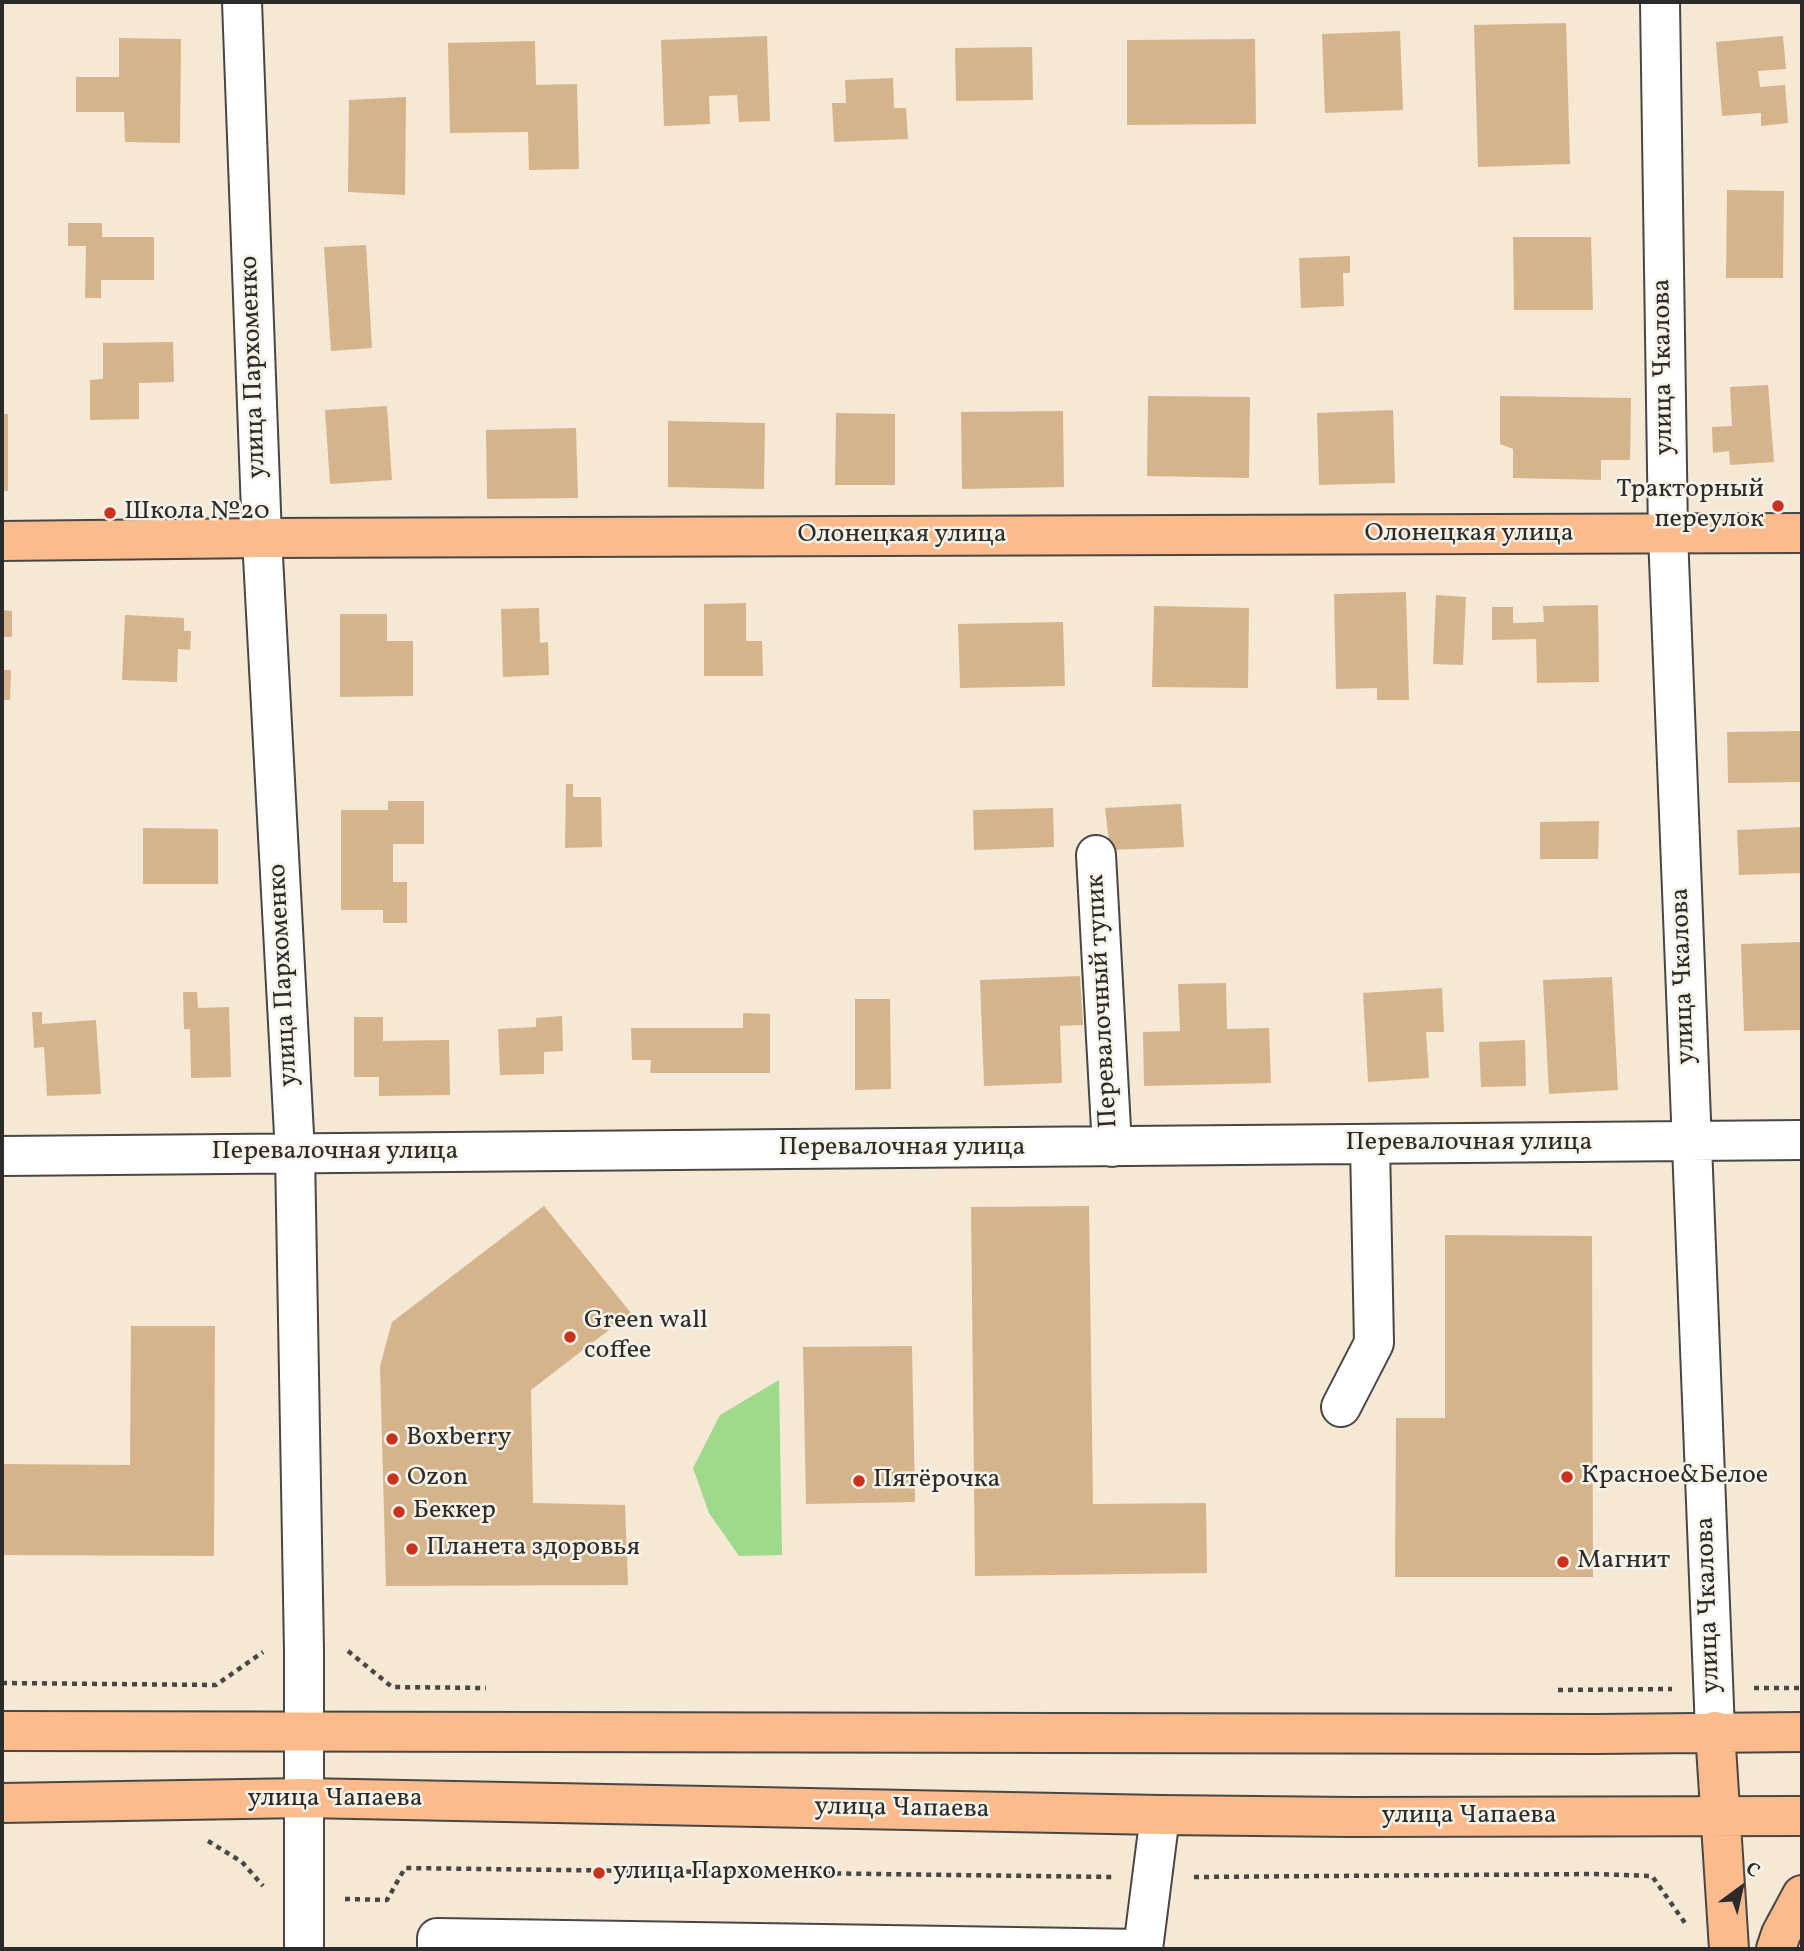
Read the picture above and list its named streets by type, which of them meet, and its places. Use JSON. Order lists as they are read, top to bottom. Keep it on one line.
{"streets":{"main road":["улица Чкалова","Олонецкая улица","улица Чапаева"],"street":["улица Пархоменко","Перевалочный тупик","Перевалочная улица"]},"crossings":[["улица Пархоменко","Олонецкая улица"],["улица Пархоменко","Перевалочная улица"],["улица Пархоменко","улица Чапаева"],["улица Чкалова","Олонецкая улица"],["улица Чкалова","Перевалочная улица"],["улица Чкалова","улица Чапаева"],["Перевалочный тупик","Перевалочная улица"]],"places":["Тракторный переулок","Школа №20","Green wall coffee","Boxberry","Красное&Белое","Ozon","Пятёрочка","Беккер","Планета здоровья","Магнит","улица Пархоменко"],"north":"top right"}
